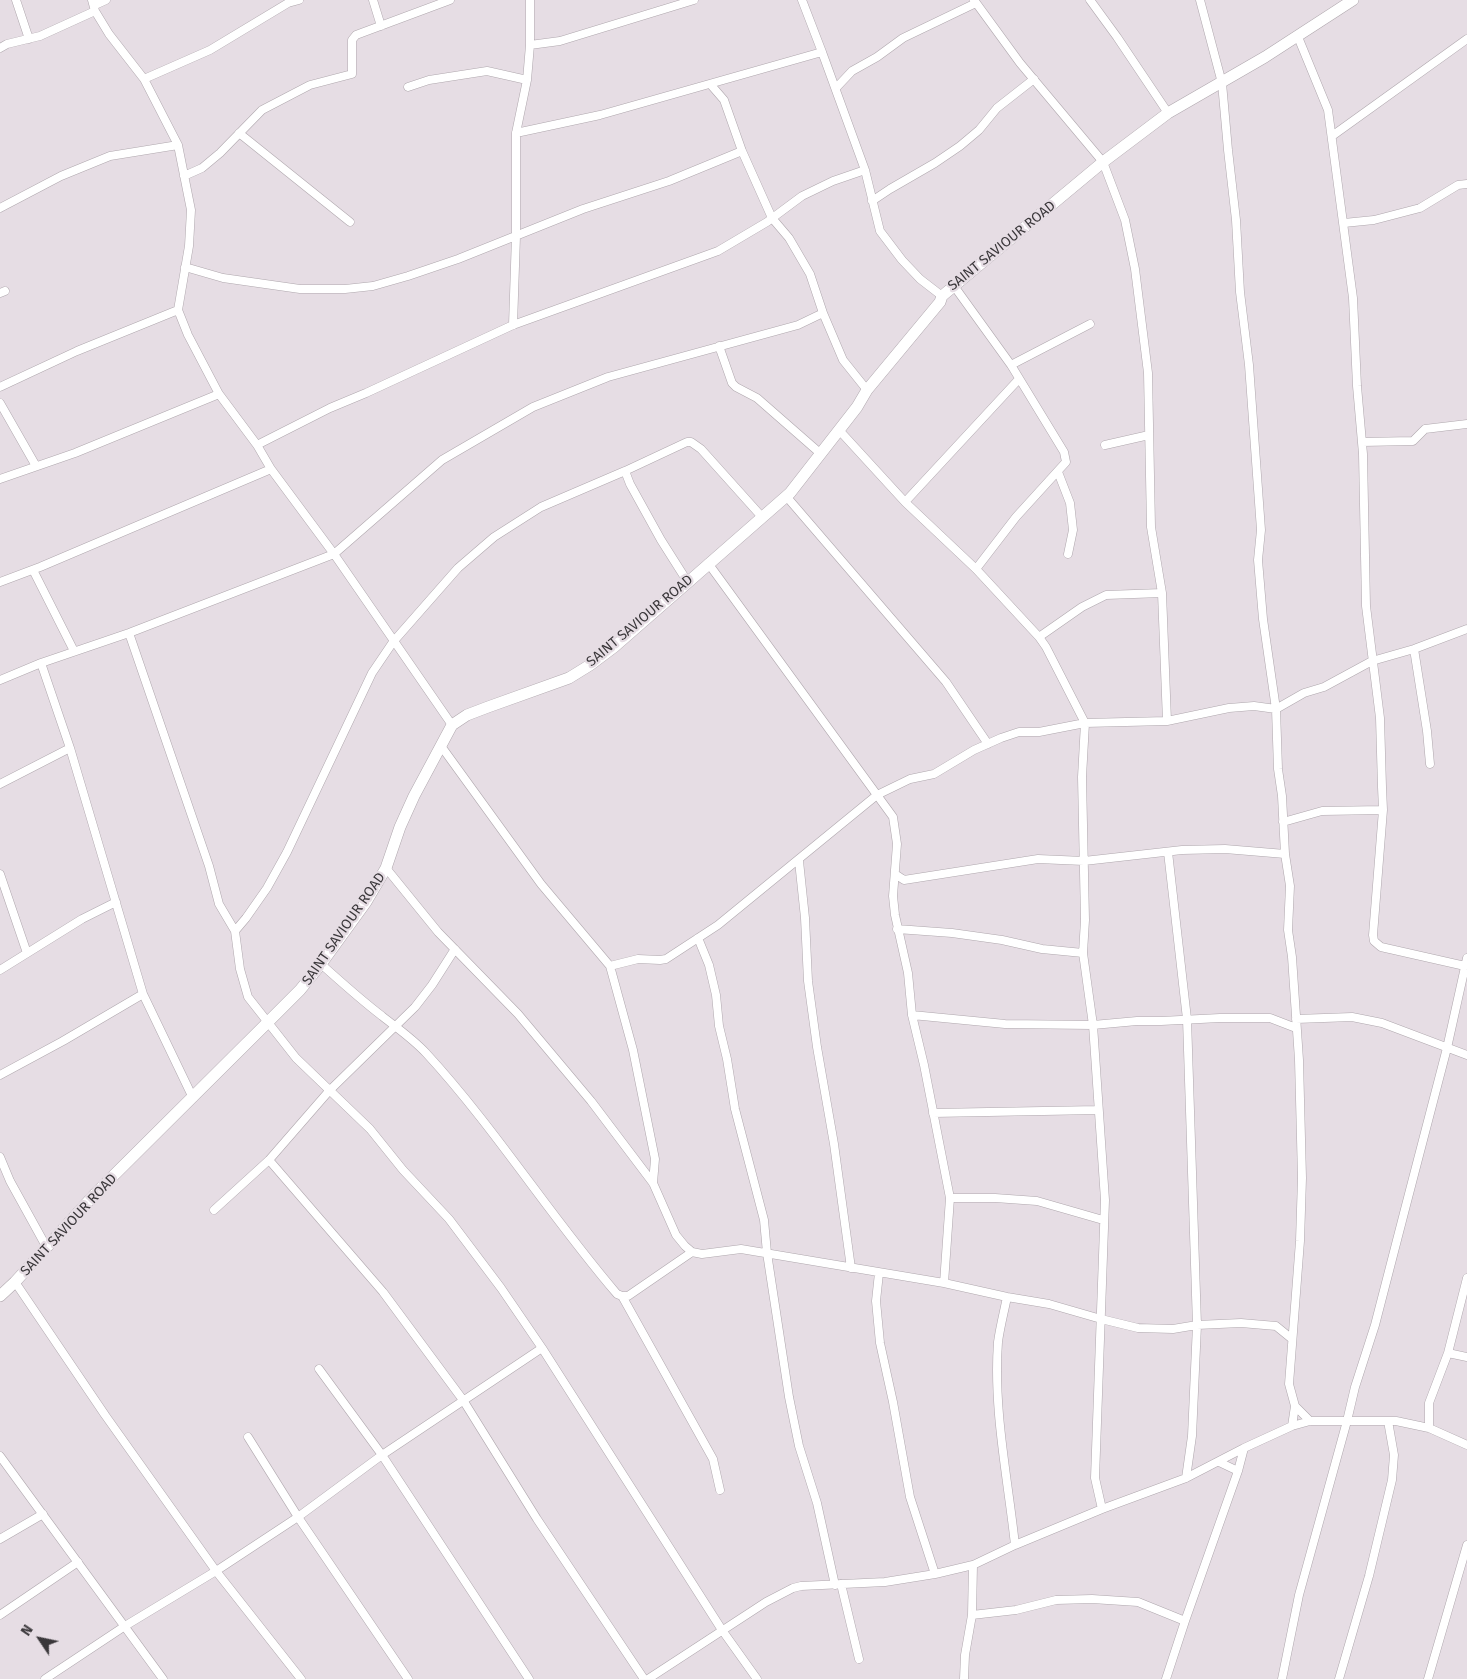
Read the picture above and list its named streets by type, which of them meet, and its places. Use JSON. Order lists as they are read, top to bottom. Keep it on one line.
{"streets":{"street":["SAINT SAVIOUR ROAD"]},"north":"top left"}
